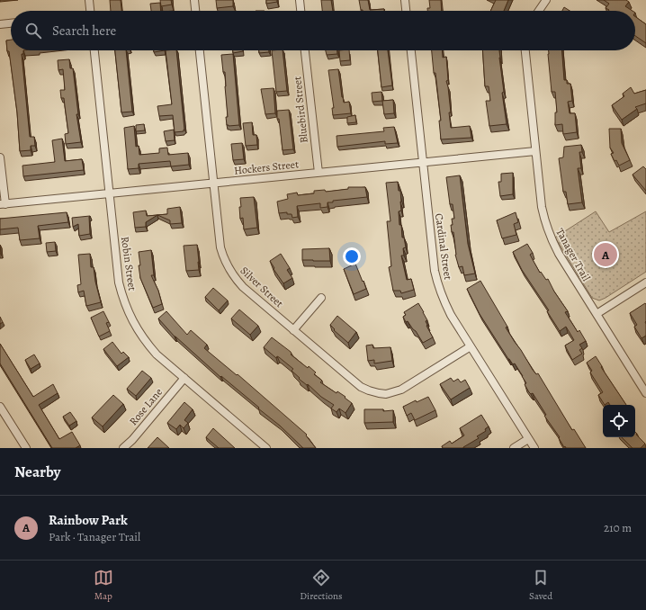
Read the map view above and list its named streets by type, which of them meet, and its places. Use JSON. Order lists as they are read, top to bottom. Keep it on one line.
{"streets":{"street":["Bluebird Street","Hockers Street","Cardinal Street","Tanager Trail","Robin Street","Silver Street","Rose Lane"]},"crossings":[["Bluebird Street","Hockers Street"],["Hockers Street","Cardinal Street"],["Hockers Street","Tanager Trail"],["Hockers Street","Robin Street"],["Hockers Street","Silver Street"],["Cardinal Street","Silver Street"],["Robin Street","Rose Lane"]],"page":{"search":"Search here","pins":"A","heading":"Nearby","list":[{"mark":"A","name":"Rainbow Park","note":"Park · Tanager Trail","value":"210 m"}],"nav":["Map","Directions","Saved"]}}
